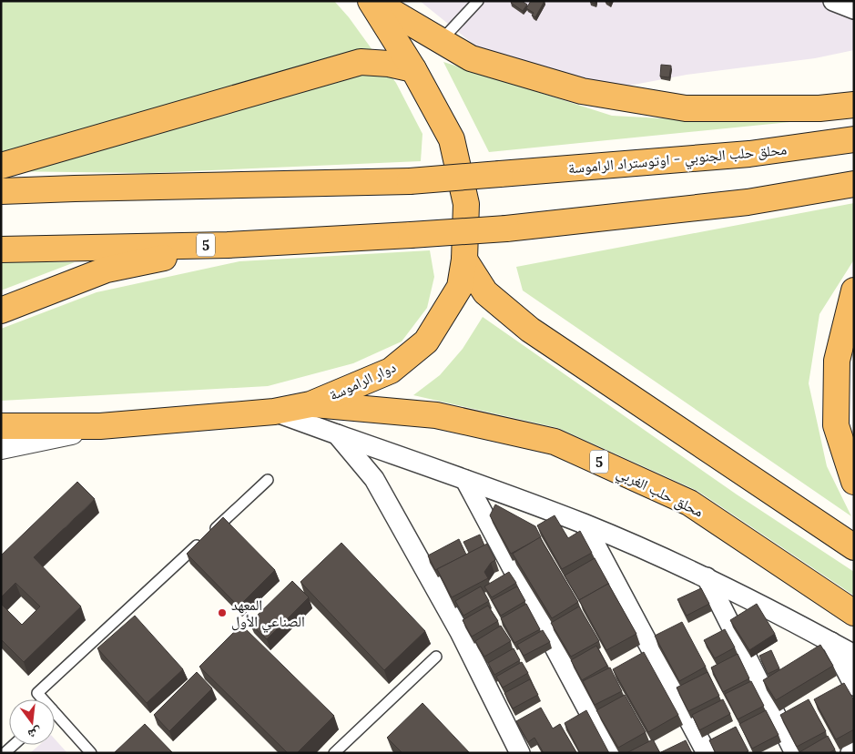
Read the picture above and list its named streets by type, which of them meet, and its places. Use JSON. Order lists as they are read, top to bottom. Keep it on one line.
{"streets":{"highway":["محلق حلب الجنوبي - اوتوستراد الراموسة","5","دوار الراموسة","محلق حلب الغربي"]},"crossings":[["دوار الراموسة","محلق حلب الغربي"]],"places":["المعهد الصناعي الأول"],"north":"bottom"}
